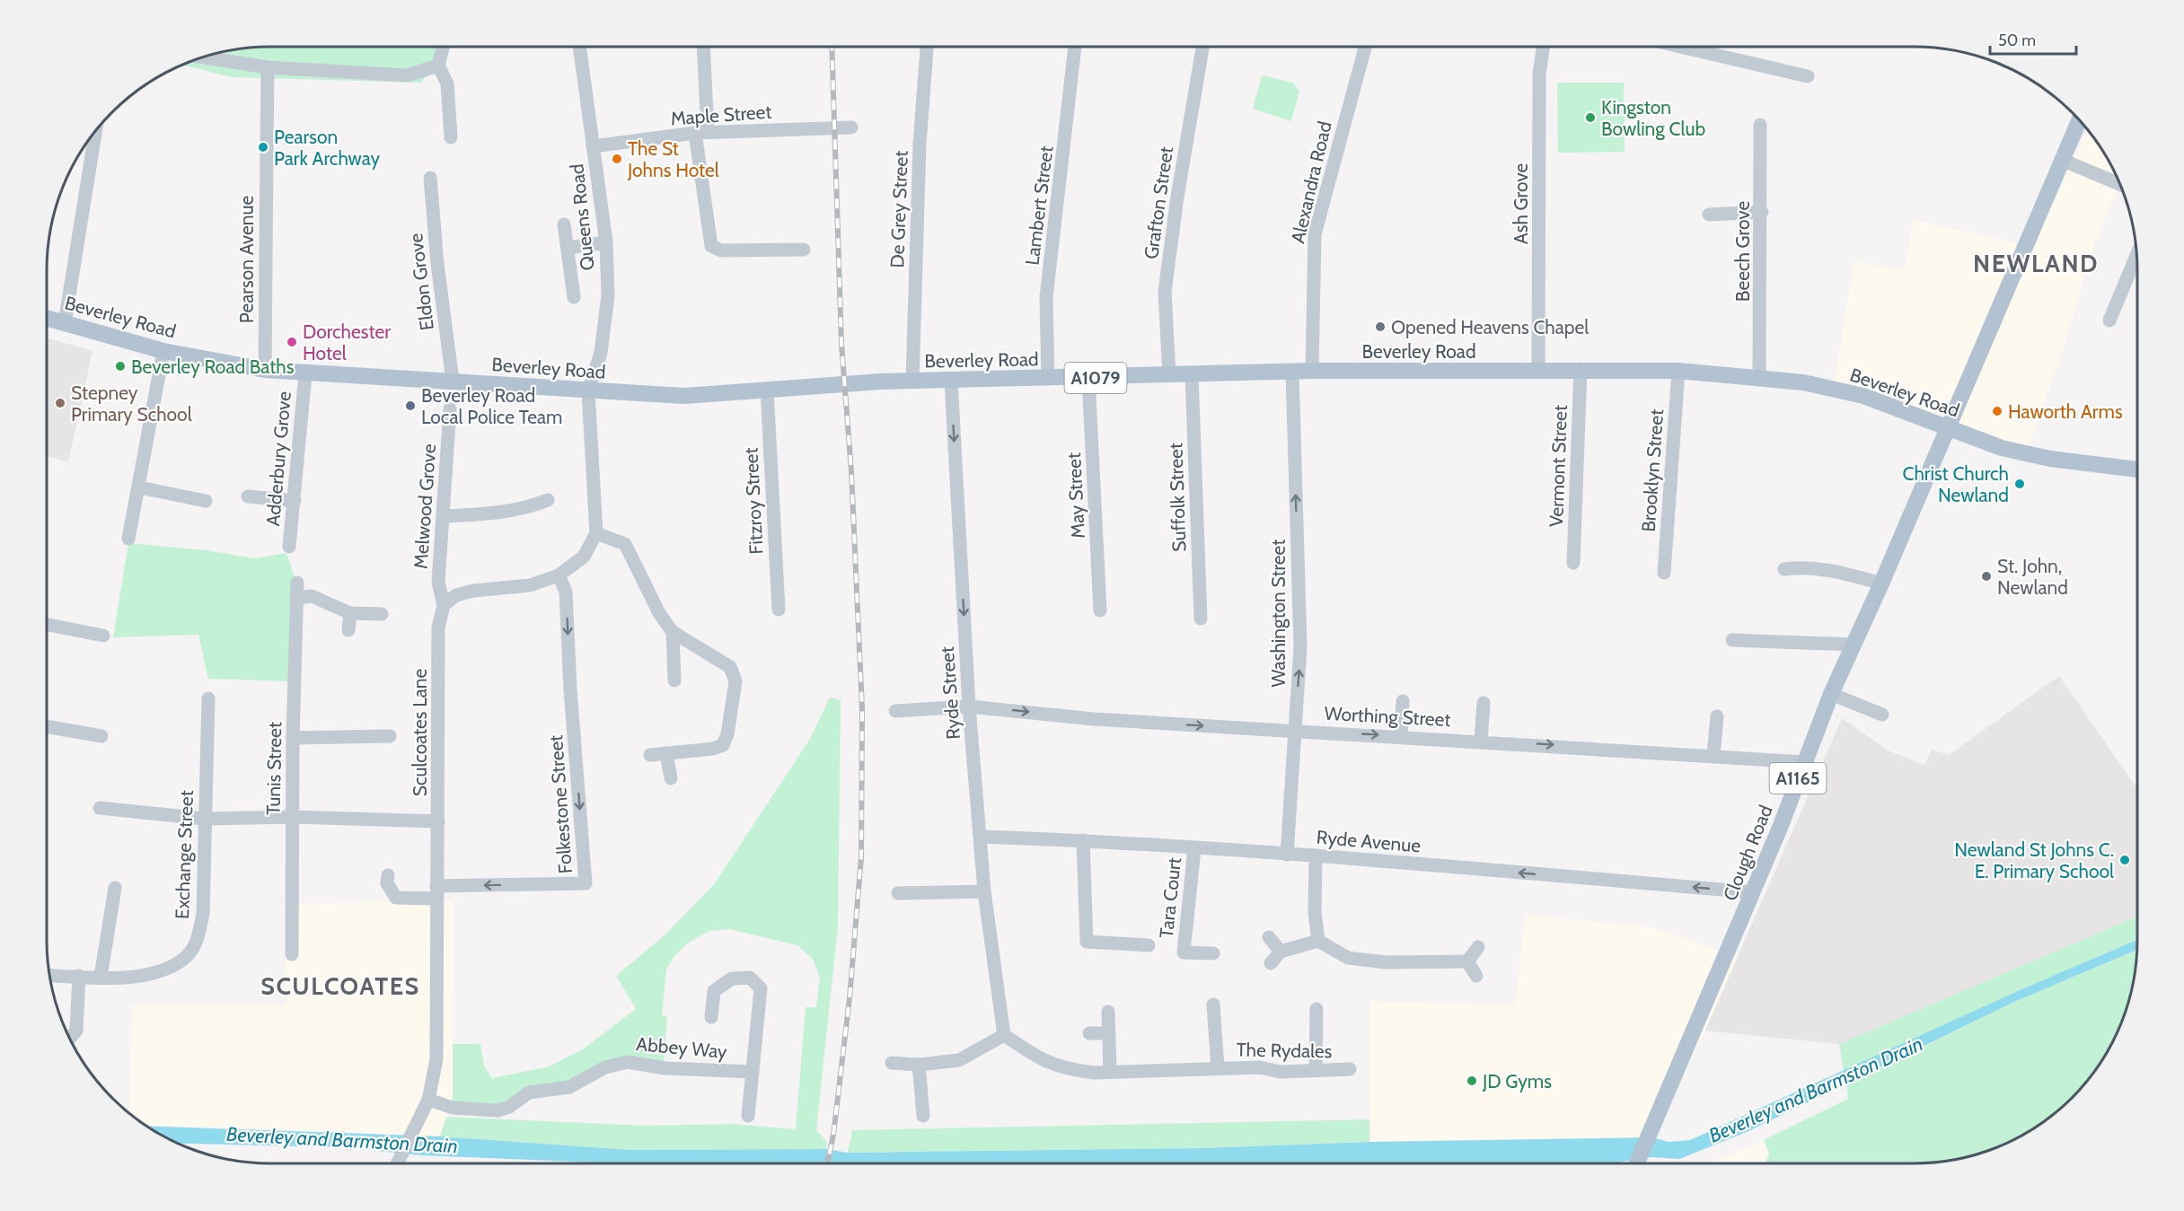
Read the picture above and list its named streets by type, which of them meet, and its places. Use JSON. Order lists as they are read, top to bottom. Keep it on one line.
{"streets":{"main road":["Beverley Road","A1079","A1165","Clough Road"],"street":["Maple Street","Alexandra Road","Grafton Street","Ash Grove","Lambert Street","De Grey Street","Queens Road","Beech Grove","Pearson Avenue","Eldon Grove","Adderbury Grove","Vermont Street","Brooklyn Street","May Street","Suffolk Street","Fitzroy Street","Melwood Grove","Washington Street","Ryde Street","Worthing Street","Sculcoates Lane","Tunis Street","Folkestone Street","Ryde Avenue","Exchange Street","Tara Court","Abbey Way","The Rydales"]},"crossings":[["Maple Street","Queens Road"],["Alexandra Road","Beverley Road"],["Grafton Street","Beverley Road"],["Ash Grove","Beverley Road"],["Lambert Street","Beverley Road"],["De Grey Street","Beverley Road"],["Queens Road","Beverley Road"],["Beech Grove","Beverley Road"],["Pearson Avenue","Beverley Road"],["Eldon Grove","Beverley Road"],["Beverley Road","Adderbury Grove"],["Beverley Road","Vermont Street"],["Beverley Road","Brooklyn Street"],["Beverley Road","May Street"],["Beverley Road","Suffolk Street"],["Beverley Road","Fitzroy Street"],["Beverley Road","Washington Street"],["Beverley Road","Ryde Street"],["Beverley Road","Clough Road"],["Melwood Grove","Sculcoates Lane"],["Washington Street","Worthing Street"],["Washington Street","Ryde Avenue"],["Ryde Street","Worthing Street"],["Ryde Street","Ryde Avenue"],["Ryde Street","The Rydales"],["Worthing Street","Clough Road"],["Sculcoates Lane","Folkestone Street"],["Sculcoates Lane","Abbey Way"],["Ryde Avenue","Clough Road"],["Ryde Avenue","Tara Court"]],"one_way":["Washington Street","Ryde Street","Worthing Street"],"districts":["NEWLAND","SCULCOATES"],"water":["Beverley and Barmston Drain"],"places":["Kingston Bowling Club","Pearson Park Archway","The St Johns Hotel","Opened Heavens Chapel","Dorchester Hotel","Beverley Road Baths","Stepney Primary School","Beverley Road Local Police Team","Haworth Arms","Christ Church Newland","St. John, Newland","Newland St Johns C. E. Primary School","JD Gyms"],"scale_bar":"50 m"}
